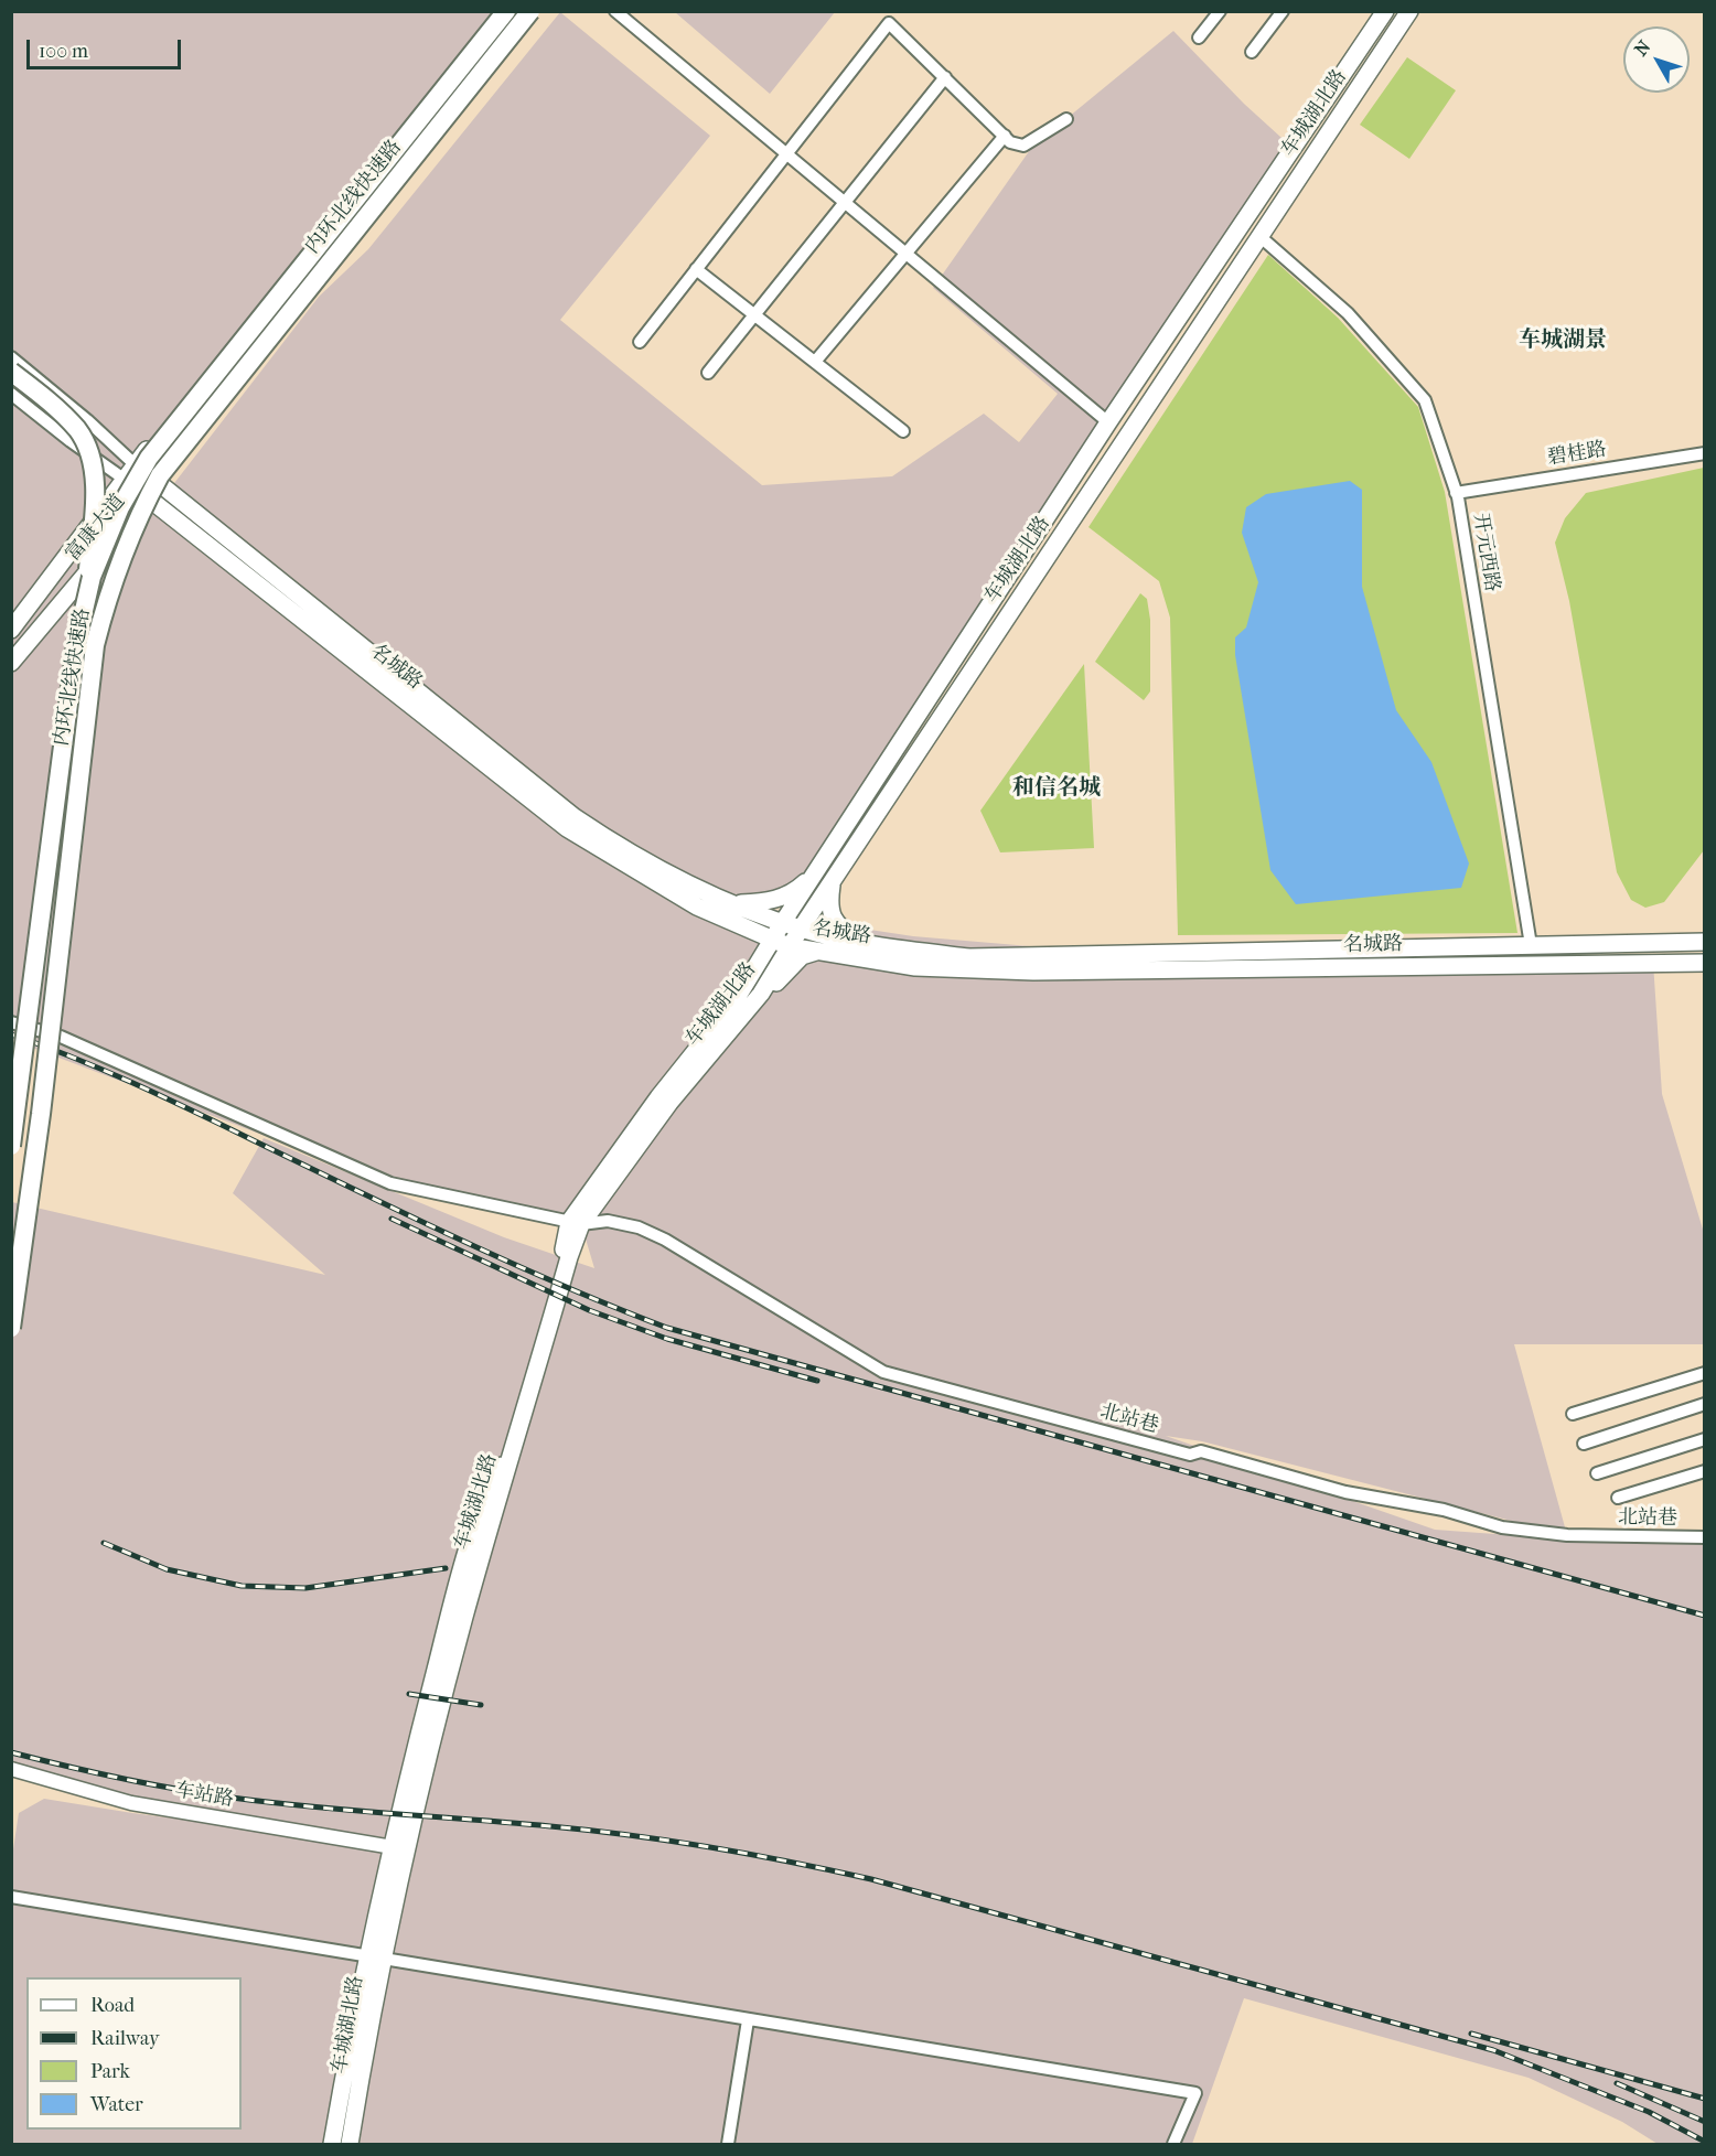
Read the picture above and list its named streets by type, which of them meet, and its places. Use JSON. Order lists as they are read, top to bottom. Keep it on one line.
{"streets":{"highway":["内环北线快速路"],"main road":["车城湖北路","富康大道","名城路"],"street":["碧桂路","开元西路","北站巷","车站路"]},"crossings":[["车城湖北路","开元西路"],["车城湖北路","名城路"],["车城湖北路","北站巷"],["车城湖北路","车站路"],["碧桂路","开元西路"],["富康大道","名城路"],["开元西路","名城路"]],"districts":["车城湖景","和信名城"],"legend":["Road","Railway","Park","Water"],"scale_bar":"100 m","north":"top left"}
